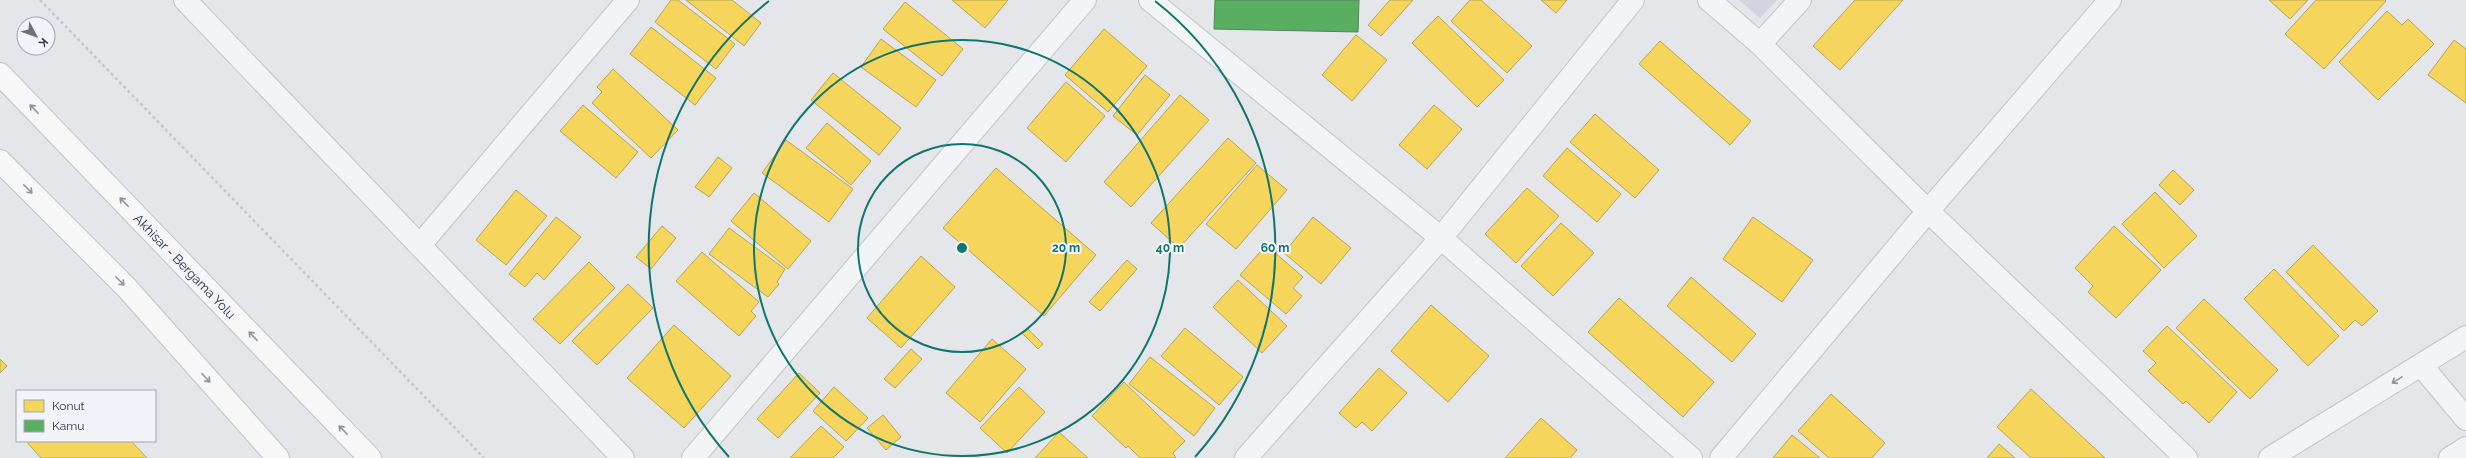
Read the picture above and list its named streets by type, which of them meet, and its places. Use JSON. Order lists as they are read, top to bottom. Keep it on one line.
{"streets":{"main road":["Akhisar - Bergama Yolu"]},"legend":["Konut","Kamu"],"north":"bottom right","rings":["20 m","40 m","60 m"]}
